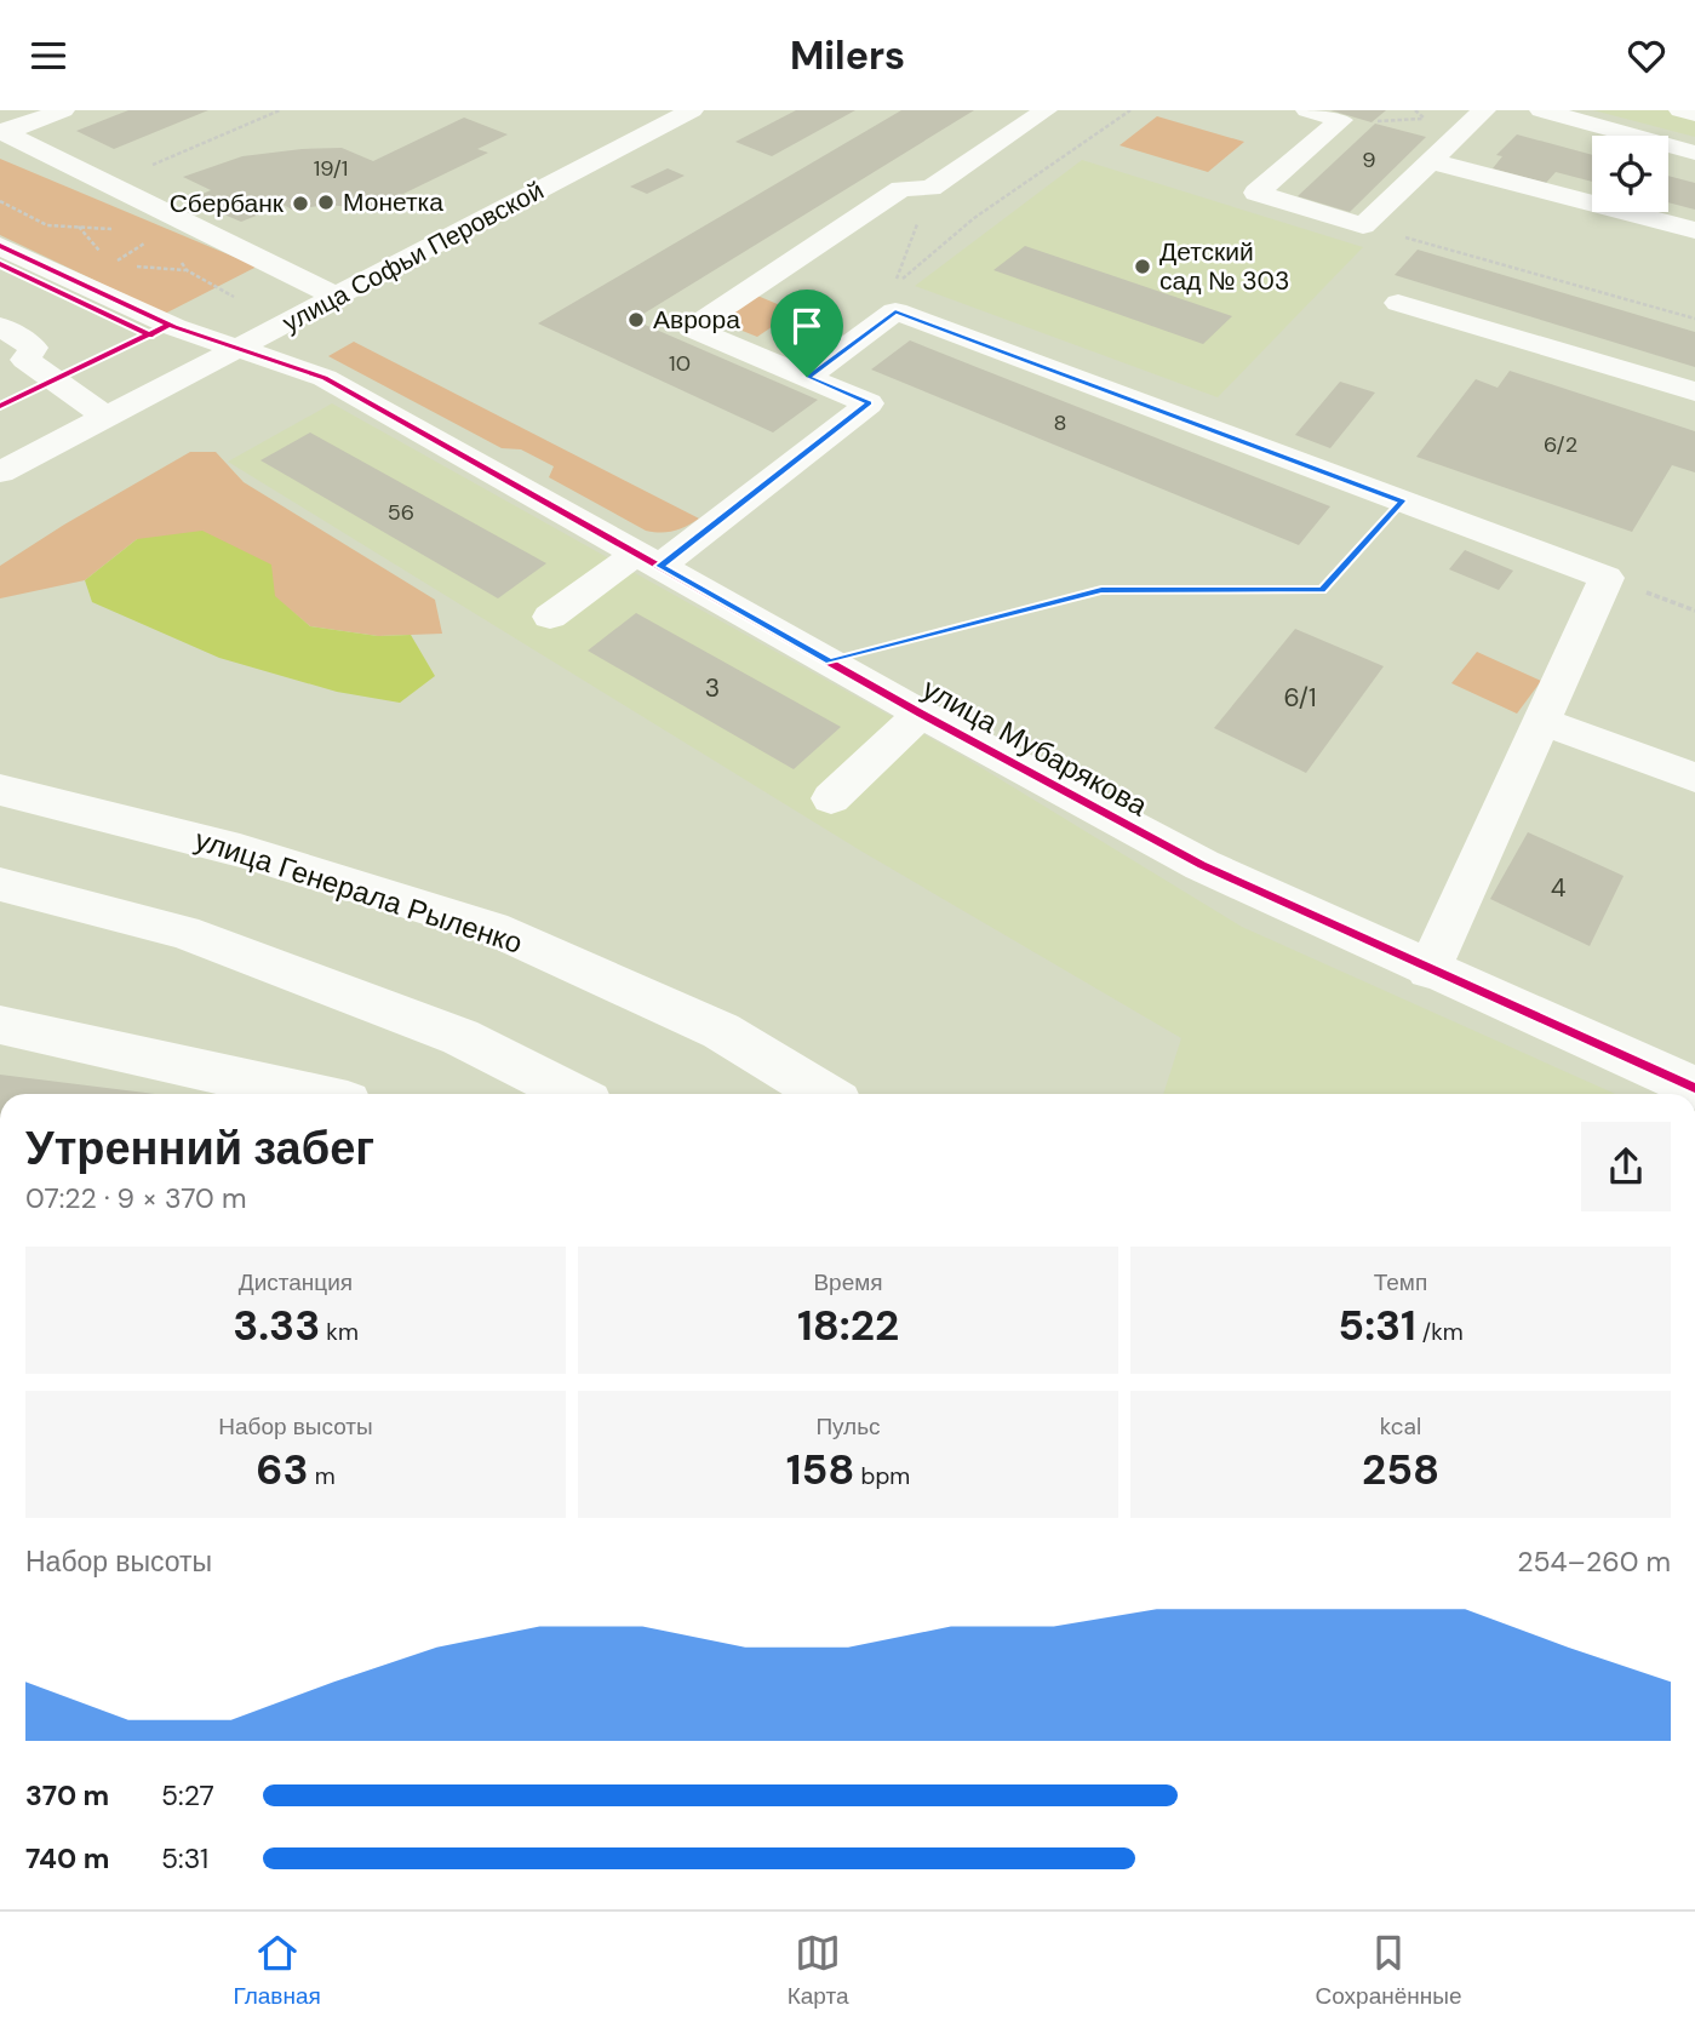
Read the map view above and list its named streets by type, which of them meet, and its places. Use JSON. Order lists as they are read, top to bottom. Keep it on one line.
{"streets":{"street":["улица Софьи Перовской","улица Мубарякова","улица Генерала Рыленко"]},"crossings":[["улица Софьи Перовской","улица Мубарякова"]],"places":["Монетка","Сбербанк","Детский сад № 303","Аврора"],"house_numbers":["9","19/1","10","8","6/2","56","3","6/1","4"],"page":{"header":"Milers","heading":["Утренний забег","07:22 · 9 × 370 m"],"stats":[["Дистанция","3.33 km"],["Время","18:22"],["Темп","5:31 /km"],["Набор высоты","63 m"],["Пульс","158 bpm"],["kcal","258"]],"chart":["Набор высоты","254–260 m"],"list":[{"name":"370 m","note":"5:27"},{"name":"740 m","note":"5:31"}],"tabs":["Главная","Карта","Сохранённые"]}}
